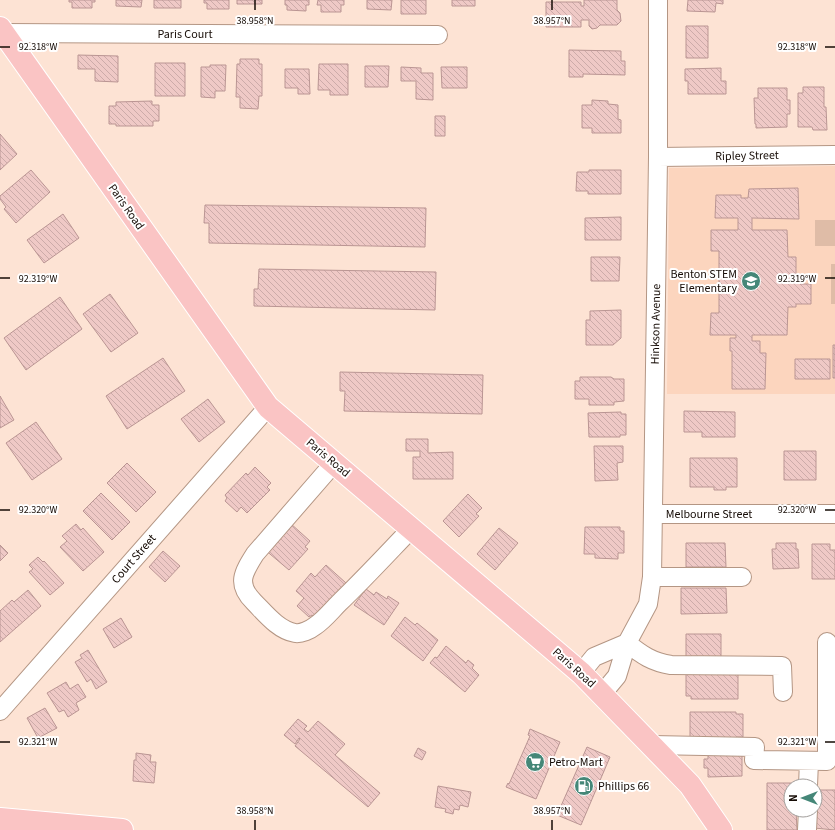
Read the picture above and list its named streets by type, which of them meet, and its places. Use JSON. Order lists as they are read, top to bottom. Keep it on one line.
{"streets":{"main road":["Paris Road"],"street":["Paris Court","Ripley Street","Hinkson Avenue","Melbourne Street","Court Street"]},"crossings":[["Paris Court","Paris Road"],["Ripley Street","Hinkson Avenue"],["Paris Road","Hinkson Avenue"],["Paris Road","Court Street"],["Hinkson Avenue","Melbourne Street"]],"places":{"school or university":["Benton STEM Elementary"],"supermarket":["Petro-Mart"],"fuel station":["Phillips 66"]},"north":"left","coordinates":["38.958°N","38.957°N","92.318°W","92.319°W","92.320°W","92.321°W"]}
